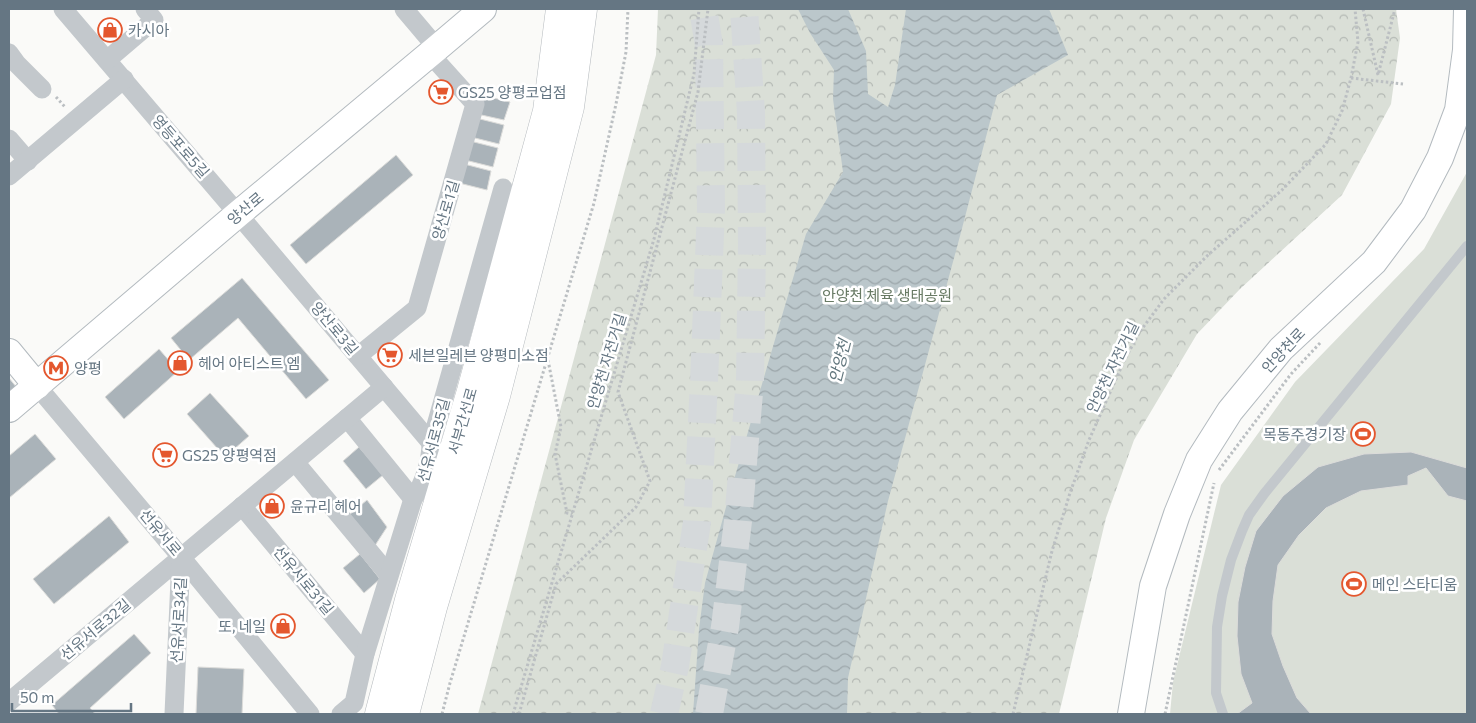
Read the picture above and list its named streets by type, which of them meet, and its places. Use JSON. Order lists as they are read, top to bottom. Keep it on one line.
{"streets":{"main road":["양산로","안양천로","서부간선로","선유서로"],"street":["영등포로5길","양산로1길","양산로3길","선유서로35길","선유서로31길","선유서로34길","선유서로32길"],"path":["안양천 자전거길"]},"crossings":[["영등포로5길","양산로"],["영등포로5길","양산로3길"],["양산로","양산로1길"],["양산로","양산로3길"],["양산로","선유서로"],["양산로1길","양산로3길"],["양산로3길","선유서로35길"],["선유서로35길","선유서로31길"],["선유서로","선유서로34길"],["선유서로","선유서로32길"],["선유서로34길","선유서로32길"]],"water":["안양천"],"parks":["안양천 체육 생태공원"],"places":{"shop":["카시아","헤어 아티스트 엠","윤규리 헤어","또, 네일"],"supermarket":["GS25 양평코업점","세븐일레븐 양평미소점","GS25 양평역점"],"metro station":["양평"],"sports":["목동주경기장","메인 스타디움"]},"scale_bar":"50 m"}
